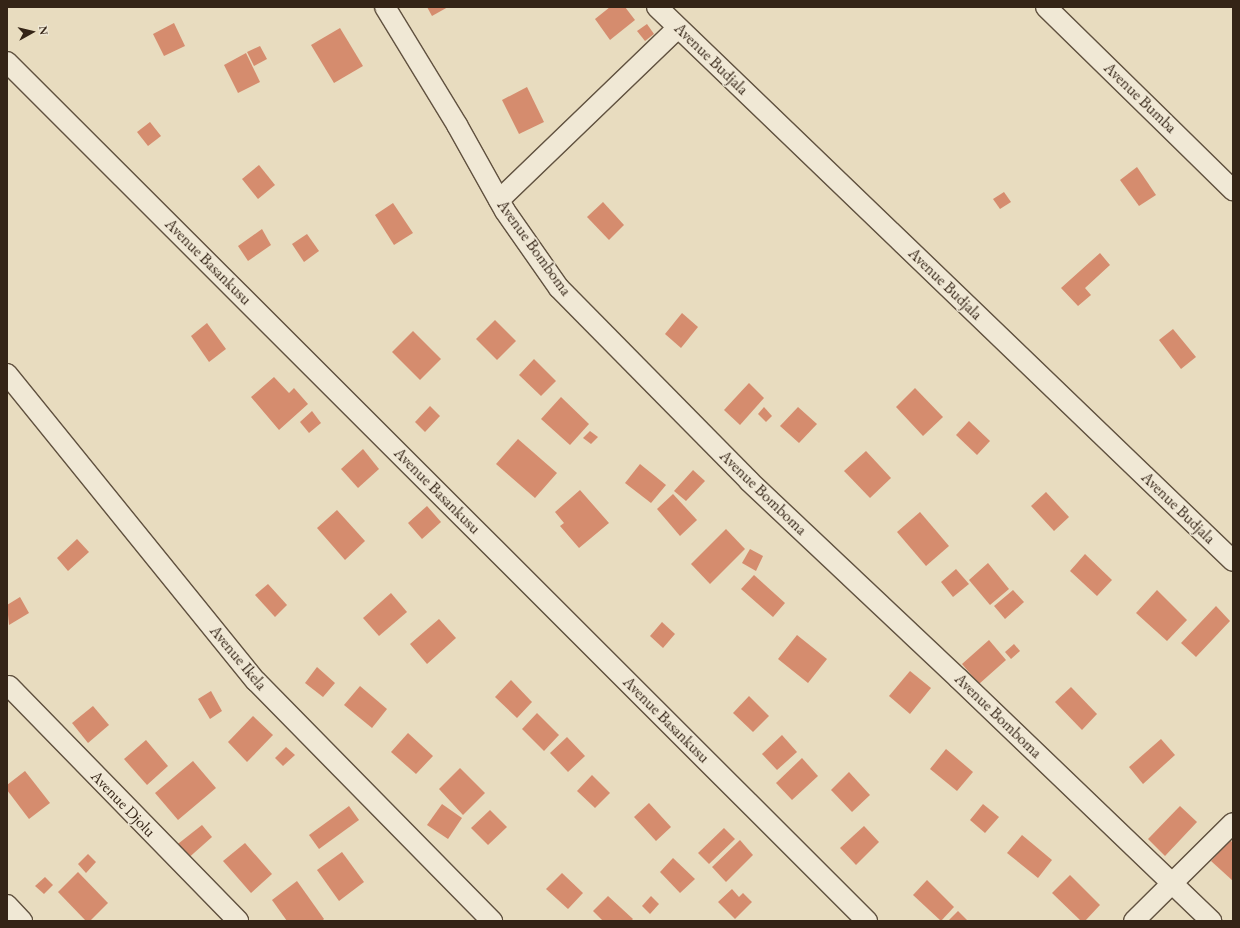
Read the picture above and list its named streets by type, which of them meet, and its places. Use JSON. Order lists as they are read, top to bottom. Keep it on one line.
{"streets":{"street":["Avenue Budjala","Avenue Bumba","Avenue Bomboma","Avenue Basankusu","Avenue Ikela","Avenue Djolu"]},"north":"right"}
